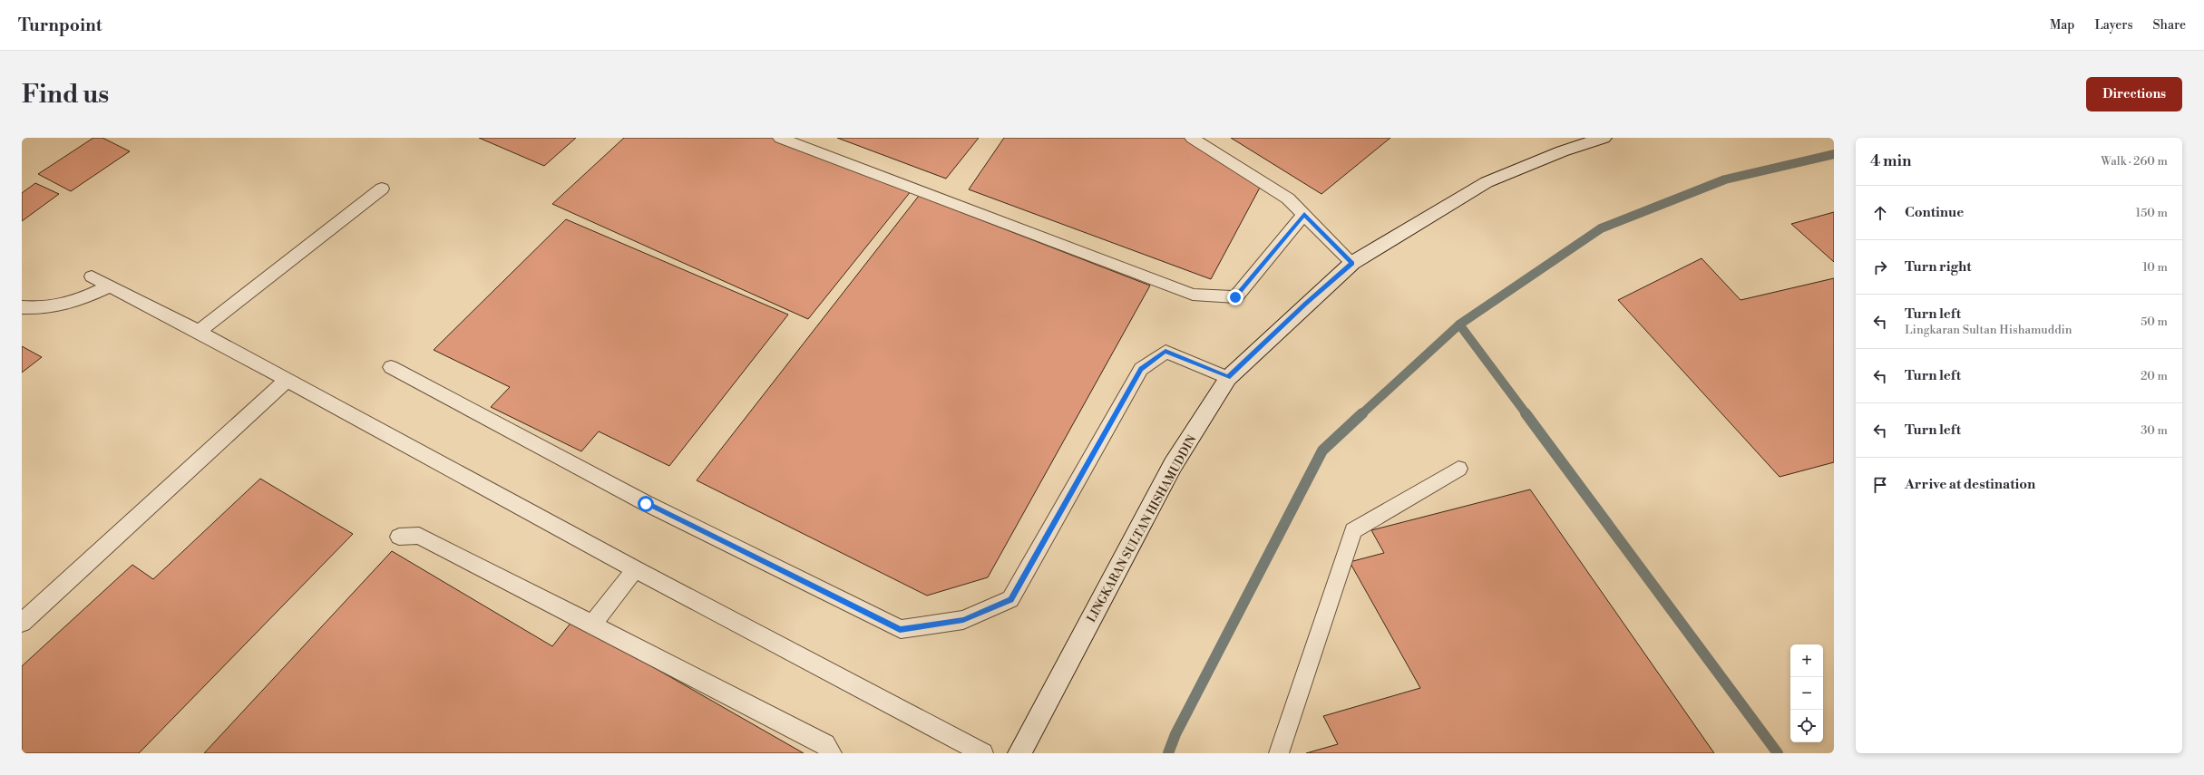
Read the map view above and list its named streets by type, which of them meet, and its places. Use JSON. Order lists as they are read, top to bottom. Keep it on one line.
{"streets":{"street":["LINGKARAN SULTAN HISHAMUDDIN"]},"page":{"header":"Turnpoint","nav":["Map","Layers","Share"],"buttons":"Directions","title":"Find us","heading":["4 min","Walk · 260 m"],"list":[["Continue","150 m"],["Turn right","10 m"],["Turn left","Lingkaran Sultan Hishamuddin","50 m"],["Turn left","20 m"],["Turn left","30 m"],"Arrive at destination"],"map_buttons":["+","−"]}}
